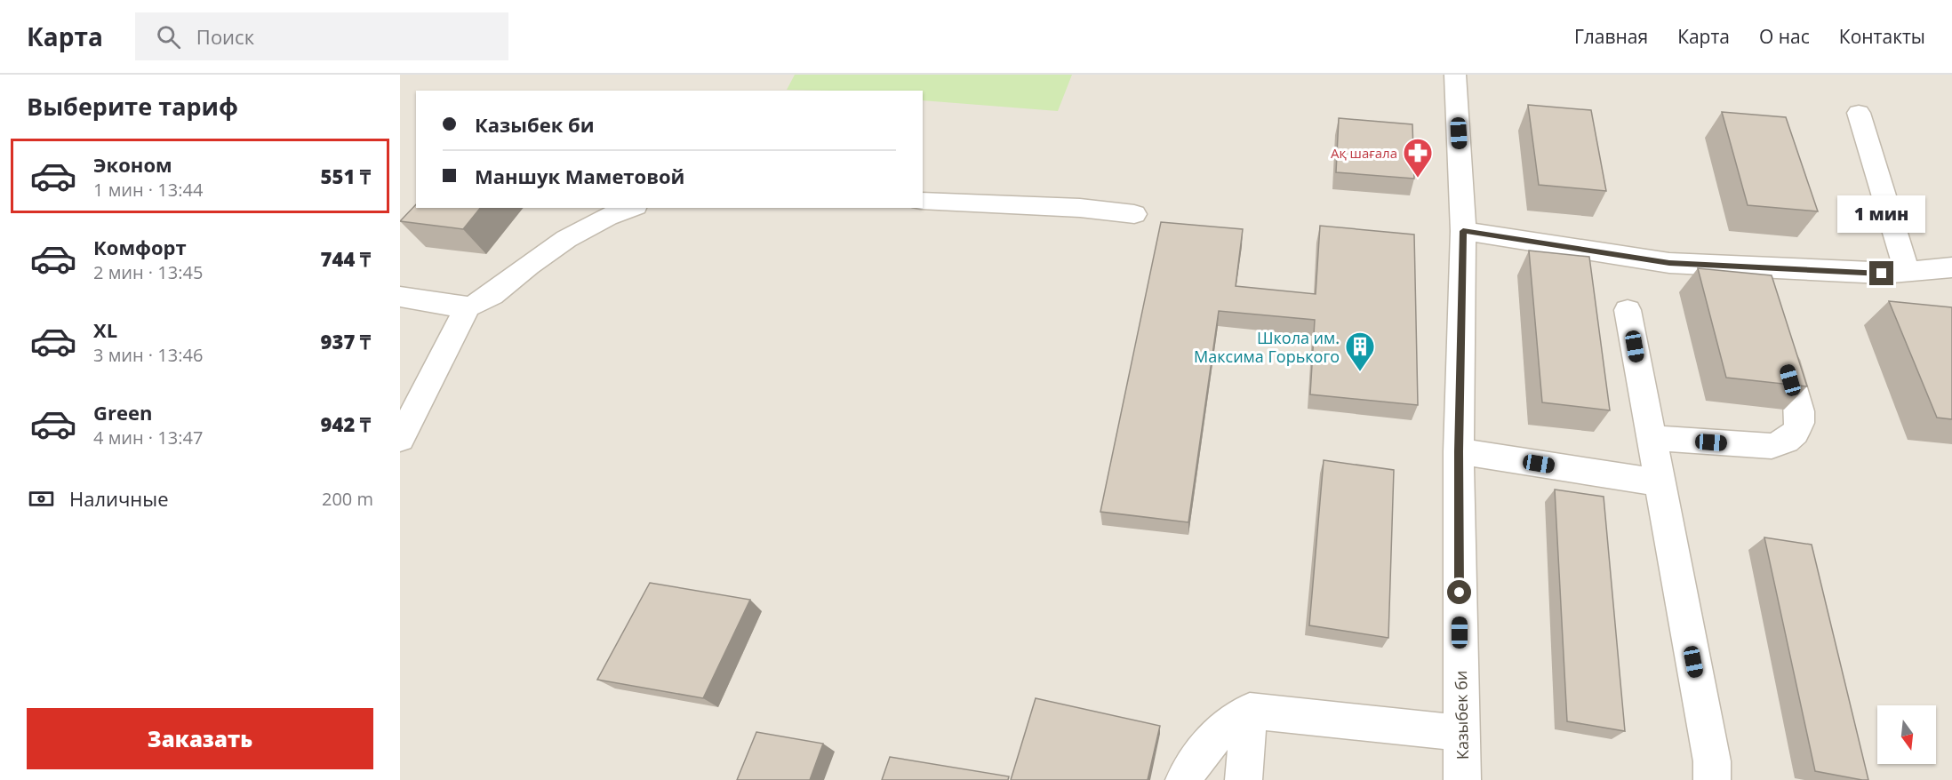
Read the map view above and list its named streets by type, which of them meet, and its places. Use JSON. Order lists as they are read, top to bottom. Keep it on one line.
{"streets":{"street":["Казыбек би"]},"places":{"pharmacy":["Ақ шағала"],"building":["Школа им. Максима Горького"]},"north":"bottom","page":{"header":"Карта","search":"Поиск","nav":["Главная","Карта","О нас","Контакты"],"heading":"Выберите тариф","banner":["Казыбек би","Маншук Маметовой"],"list":[{"name":"Эконом","note":"1 мин · 13:44","value":"551 ₸"},{"name":"Комфорт","note":"2 мин · 13:45","value":"744 ₸"},{"name":"XL","note":"3 мин · 13:46","value":"937 ₸"},{"name":"Green","note":"4 мин · 13:47","value":"942 ₸"}],"bubble":"1 мин","pay":["Наличные","200 m"],"buttons":"Заказать"}}
